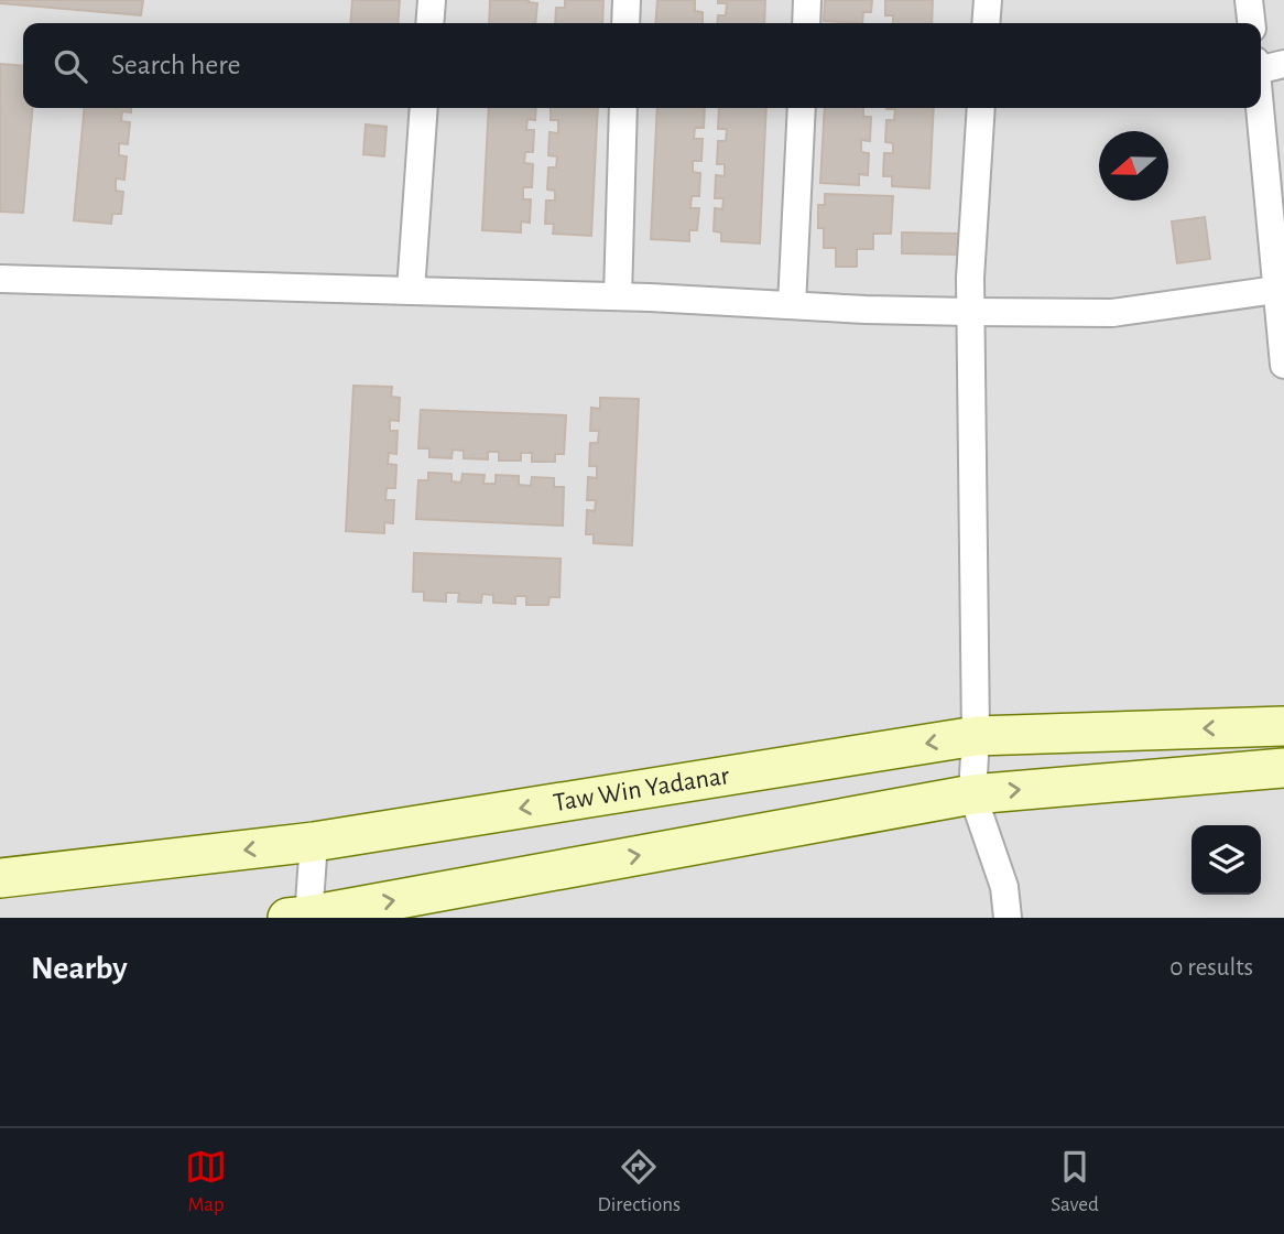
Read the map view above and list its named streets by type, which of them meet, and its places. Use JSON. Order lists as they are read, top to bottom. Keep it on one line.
{"streets":{"main road":["Taw Win Yadanar"]},"north":"left","page":{"search":"Search here","heading":["Nearby","0 results"],"nav":["Map","Directions","Saved"]}}
